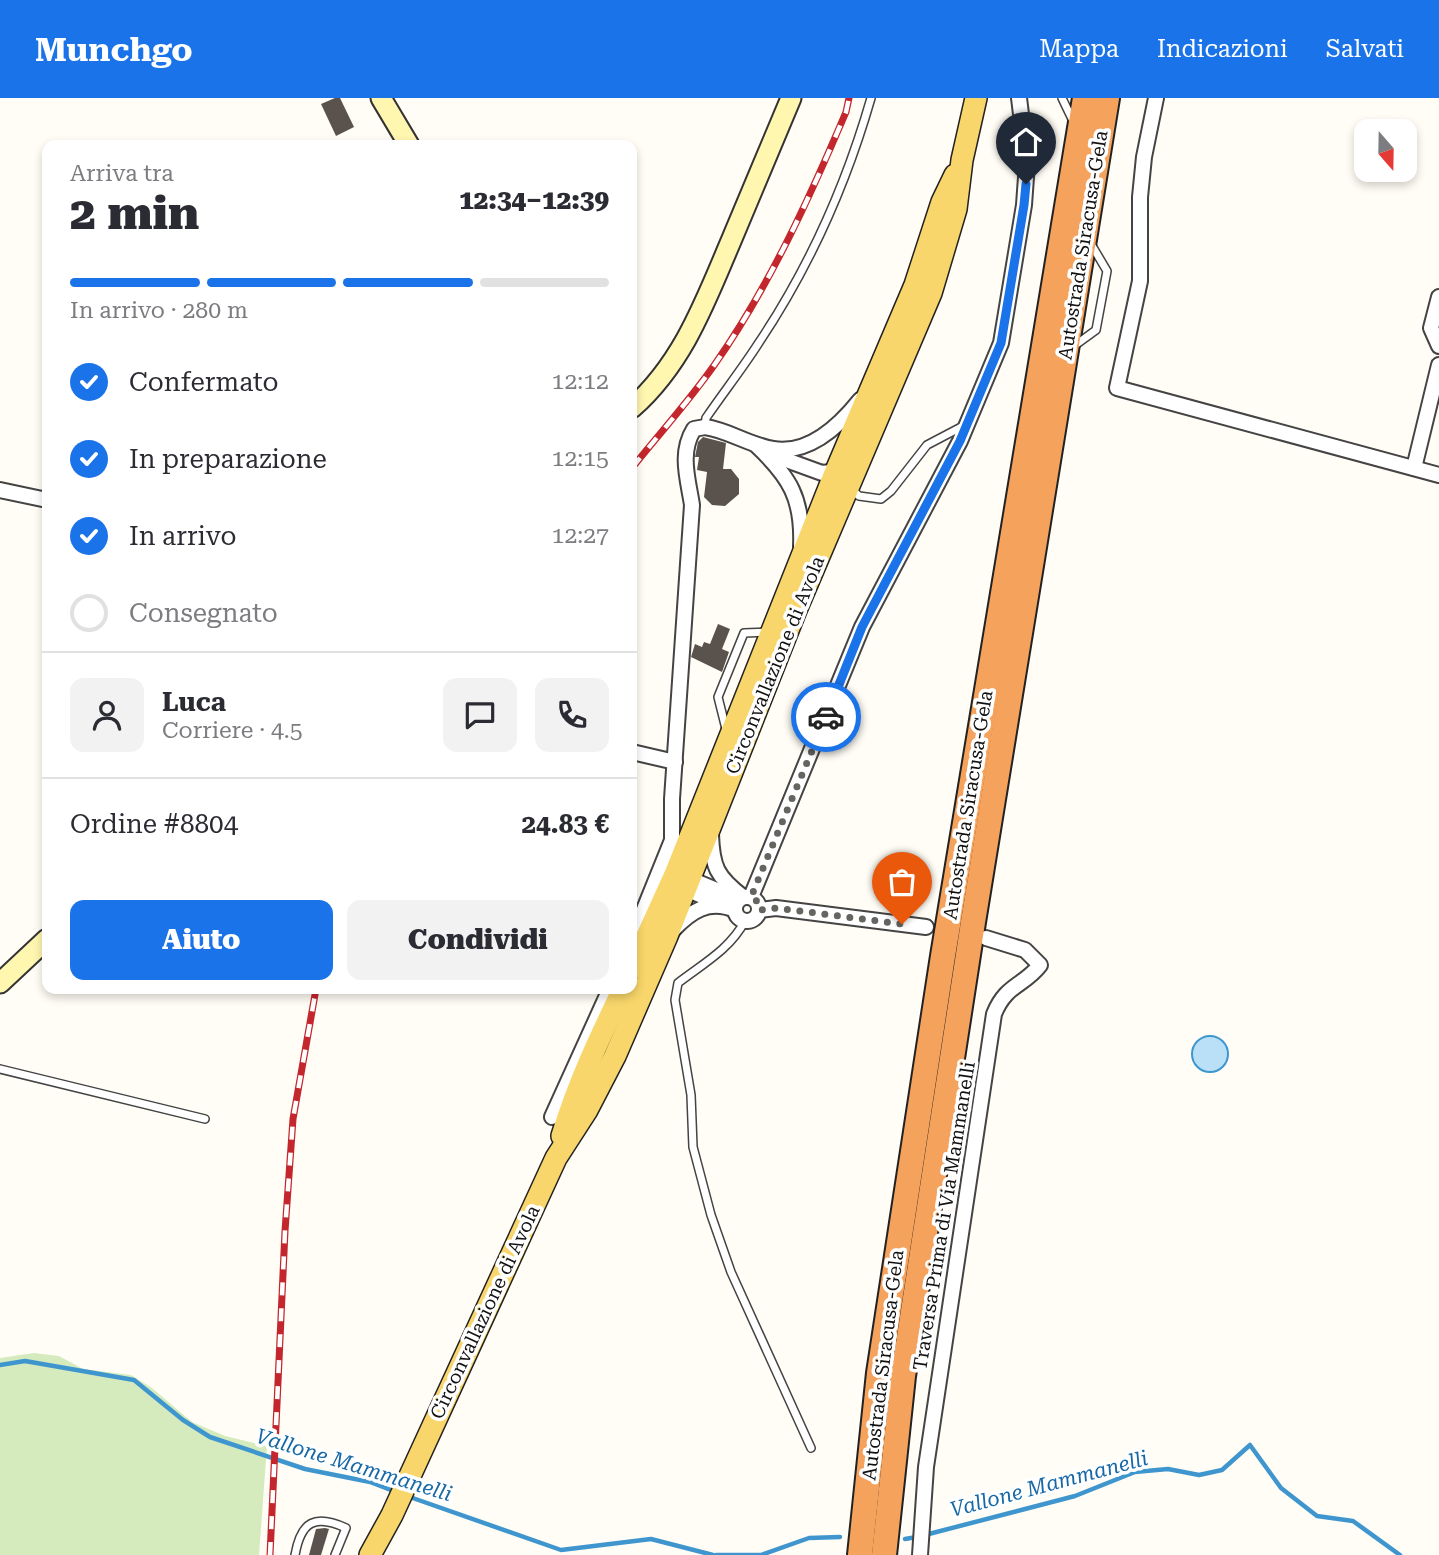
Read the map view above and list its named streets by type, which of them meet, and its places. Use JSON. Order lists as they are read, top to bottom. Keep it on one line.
{"streets":{"highway":["Autostrada Siracusa-Gela"],"main road":["Circonvallazione di Avola"],"street":["Traversa Prima di Via Mammanelli"]},"water":["Vallone Mammanelli"],"north":"bottom","page":{"header":"Munchgo","nav":["Mappa","Indicazioni","Salvati"],"heading":["2 min","Arriva tra","12:34–12:39"],"panel":["Luca","Corriere · 4.5","Ordine #8804","24.83 €"],"bar":"In arrivo · 280 m","list":[["Confermato","12:12"],["In preparazione","12:15"],["In arrivo","12:27"],"Consegnato"],"buttons":["Aiuto","Condividi"]}}
